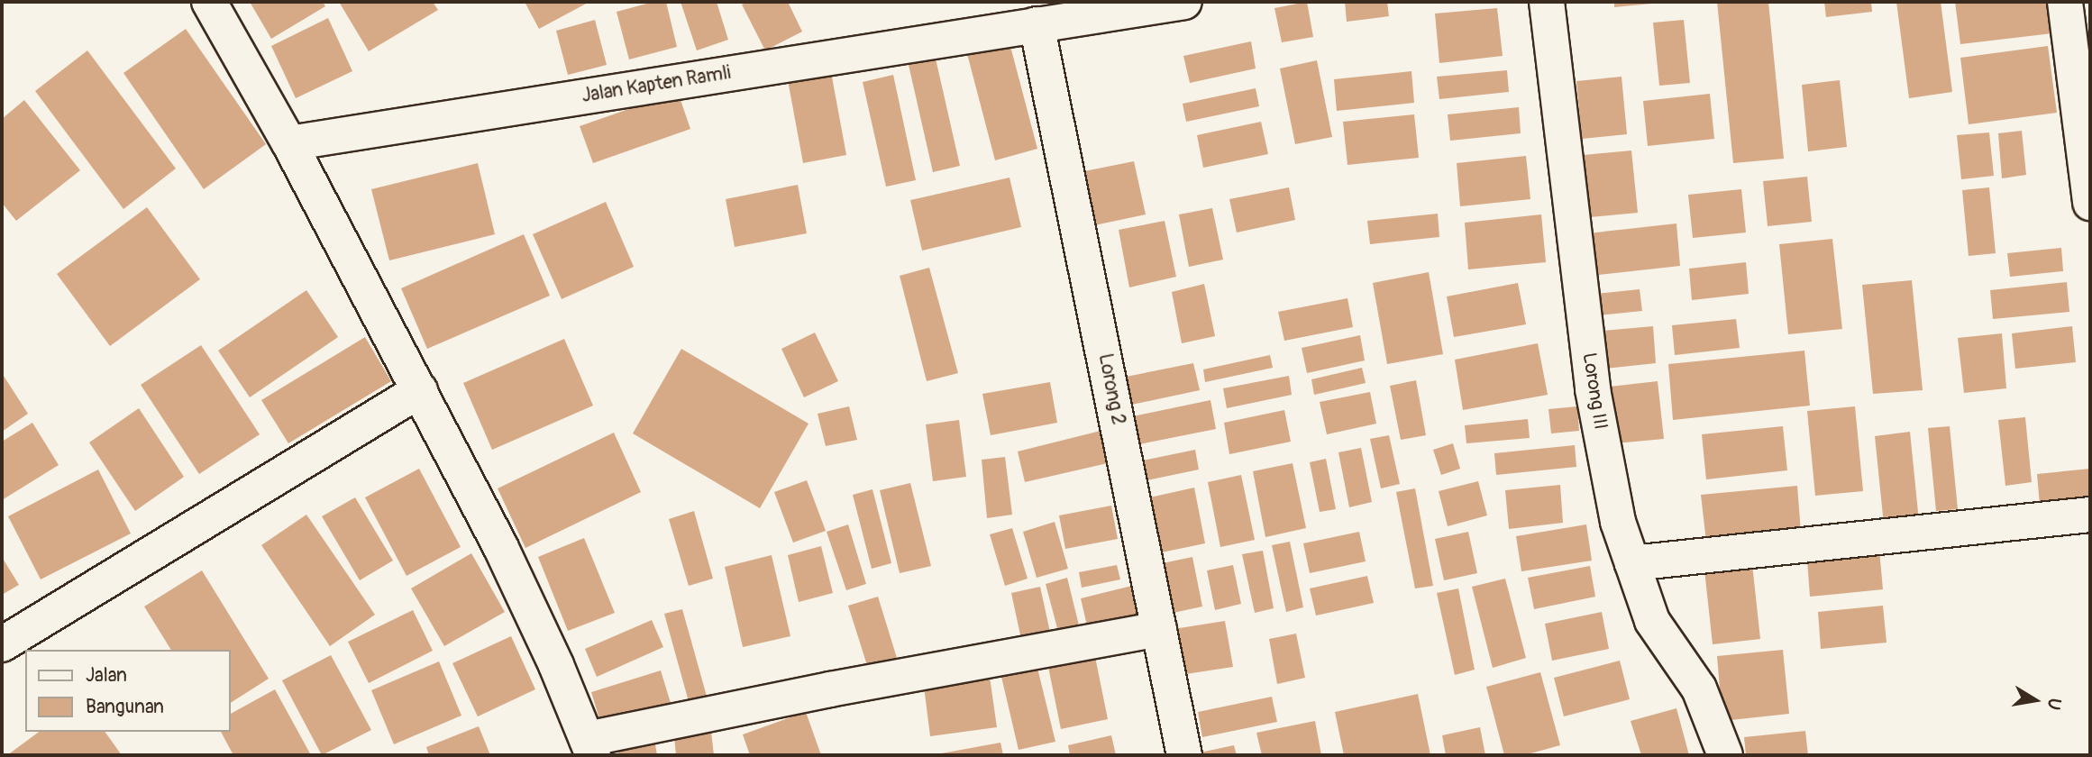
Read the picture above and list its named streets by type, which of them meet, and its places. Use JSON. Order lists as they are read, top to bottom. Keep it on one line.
{"streets":{"street":["Jalan Kapten Ramli","Lorong 2","Lorong III"]},"crossings":[["Jalan Kapten Ramli","Lorong 2"]],"legend":["Jalan","Bangunan"],"north":"right"}
